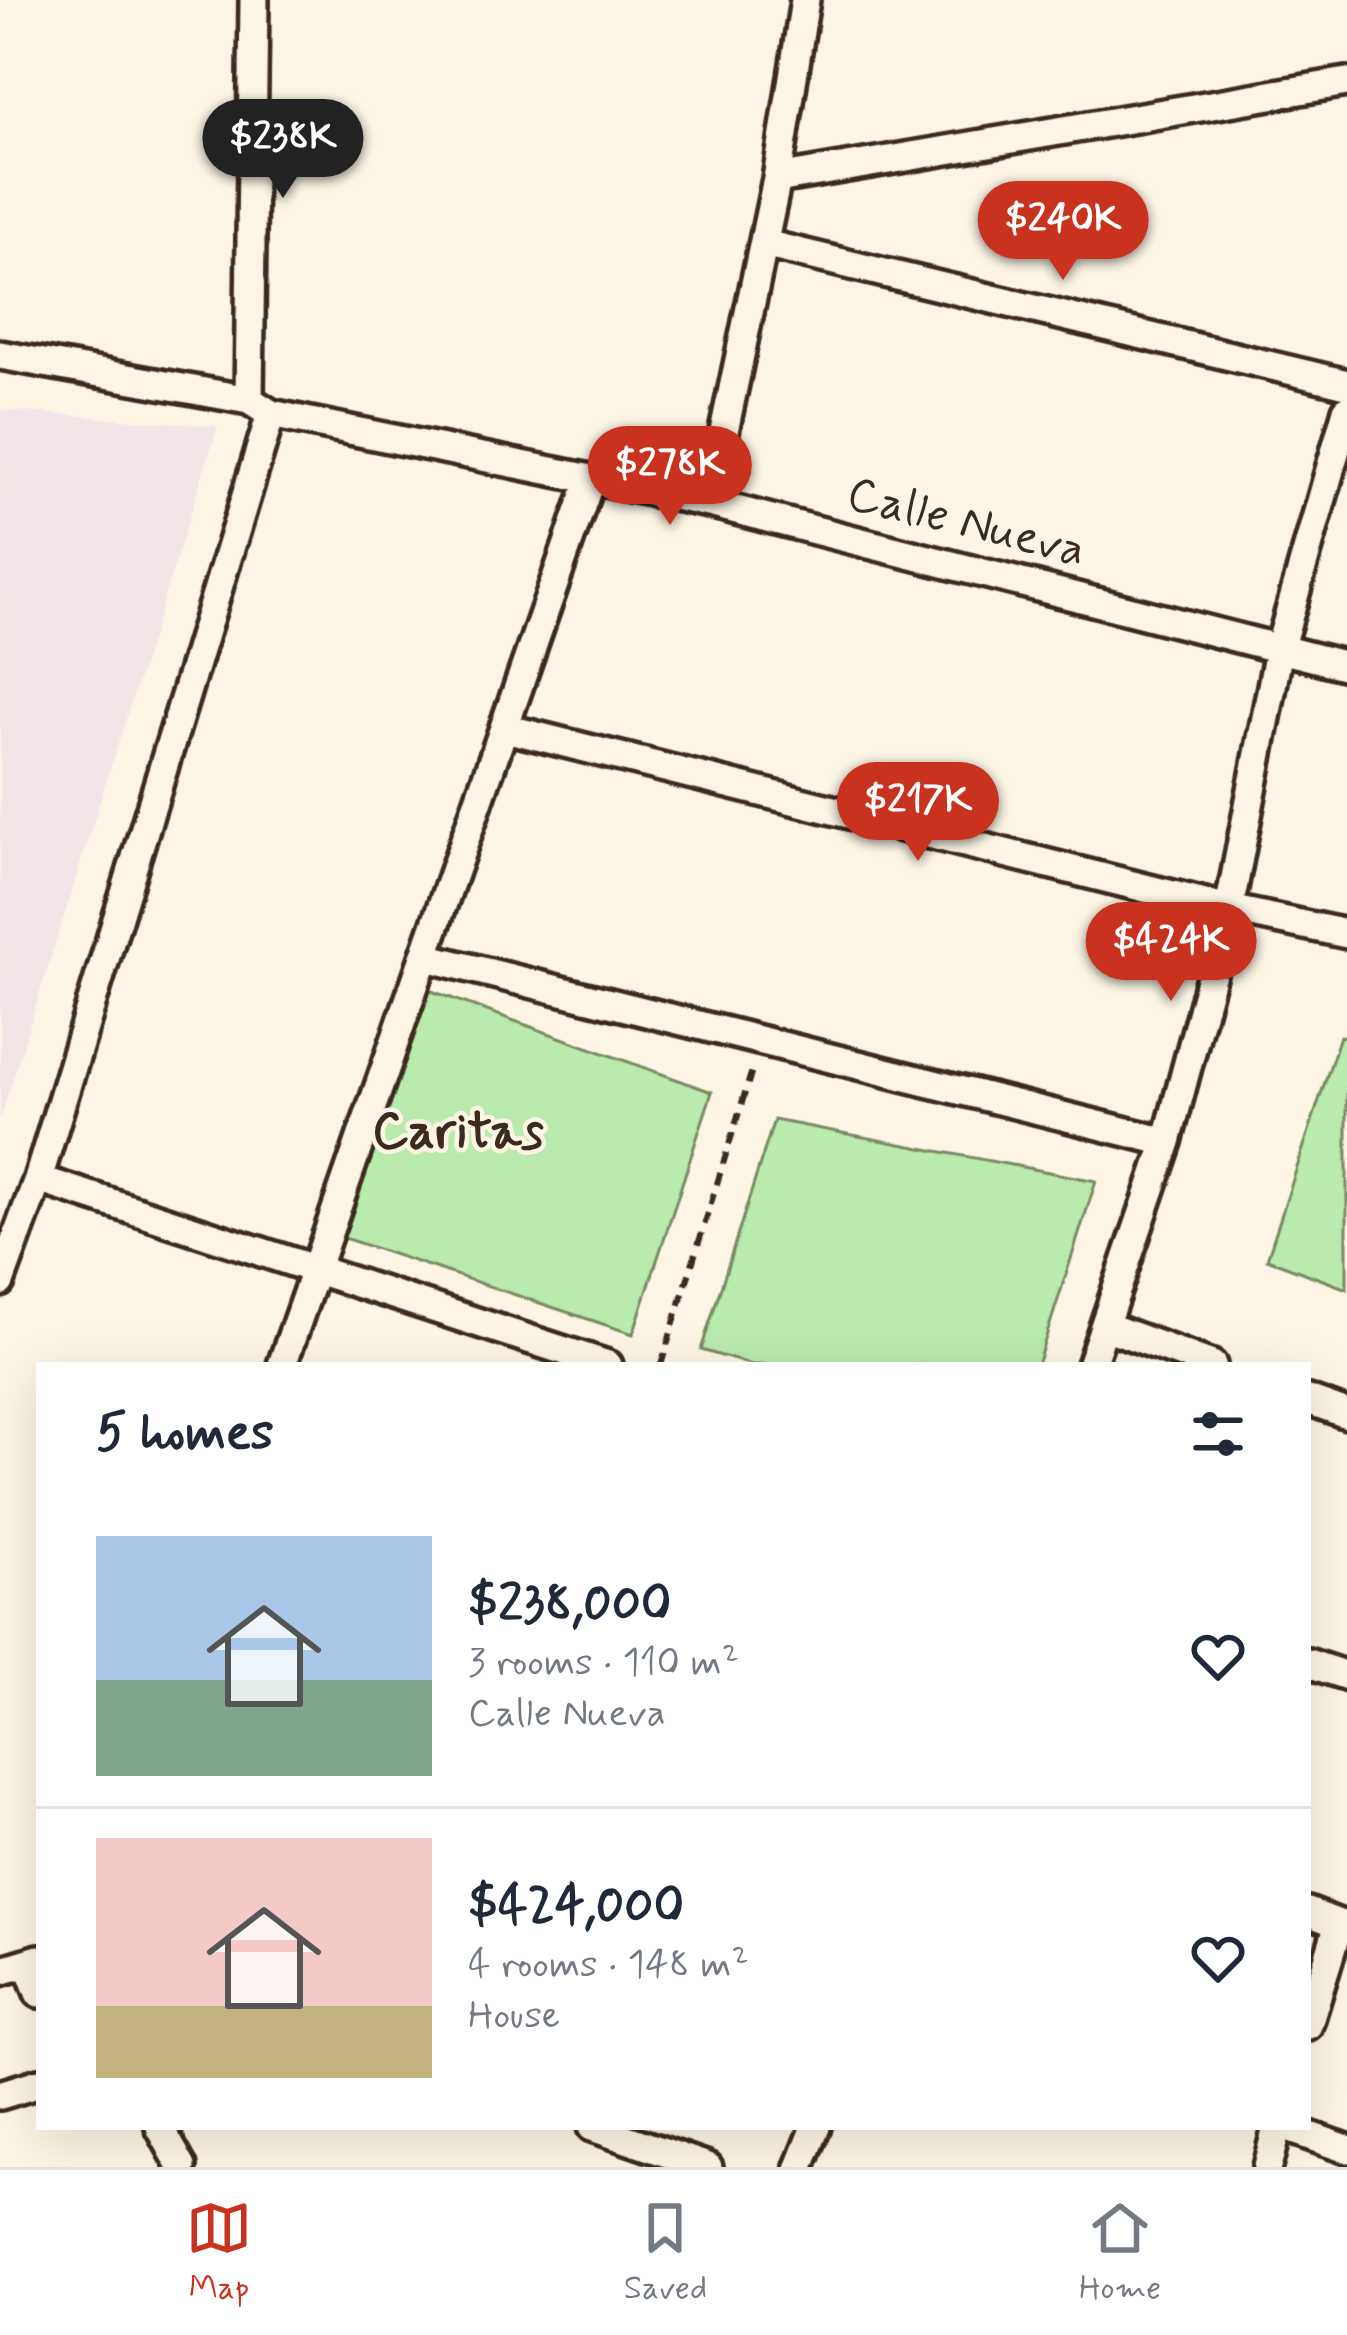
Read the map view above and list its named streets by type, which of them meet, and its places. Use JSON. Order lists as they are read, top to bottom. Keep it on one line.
{"streets":{"street":["Calle Nueva"]},"districts":["Caritas"],"page":{"price":["$238K","$240K","$278K","$217K","$424K"],"heading":"5 homes","list":[{"name":"$238,000","note":"3 rooms · 110 m² · Calle Nueva"},{"name":"$424,000","note":"4 rooms · 148 m² · House"}],"tabs":["Map","Saved","Home"]}}
